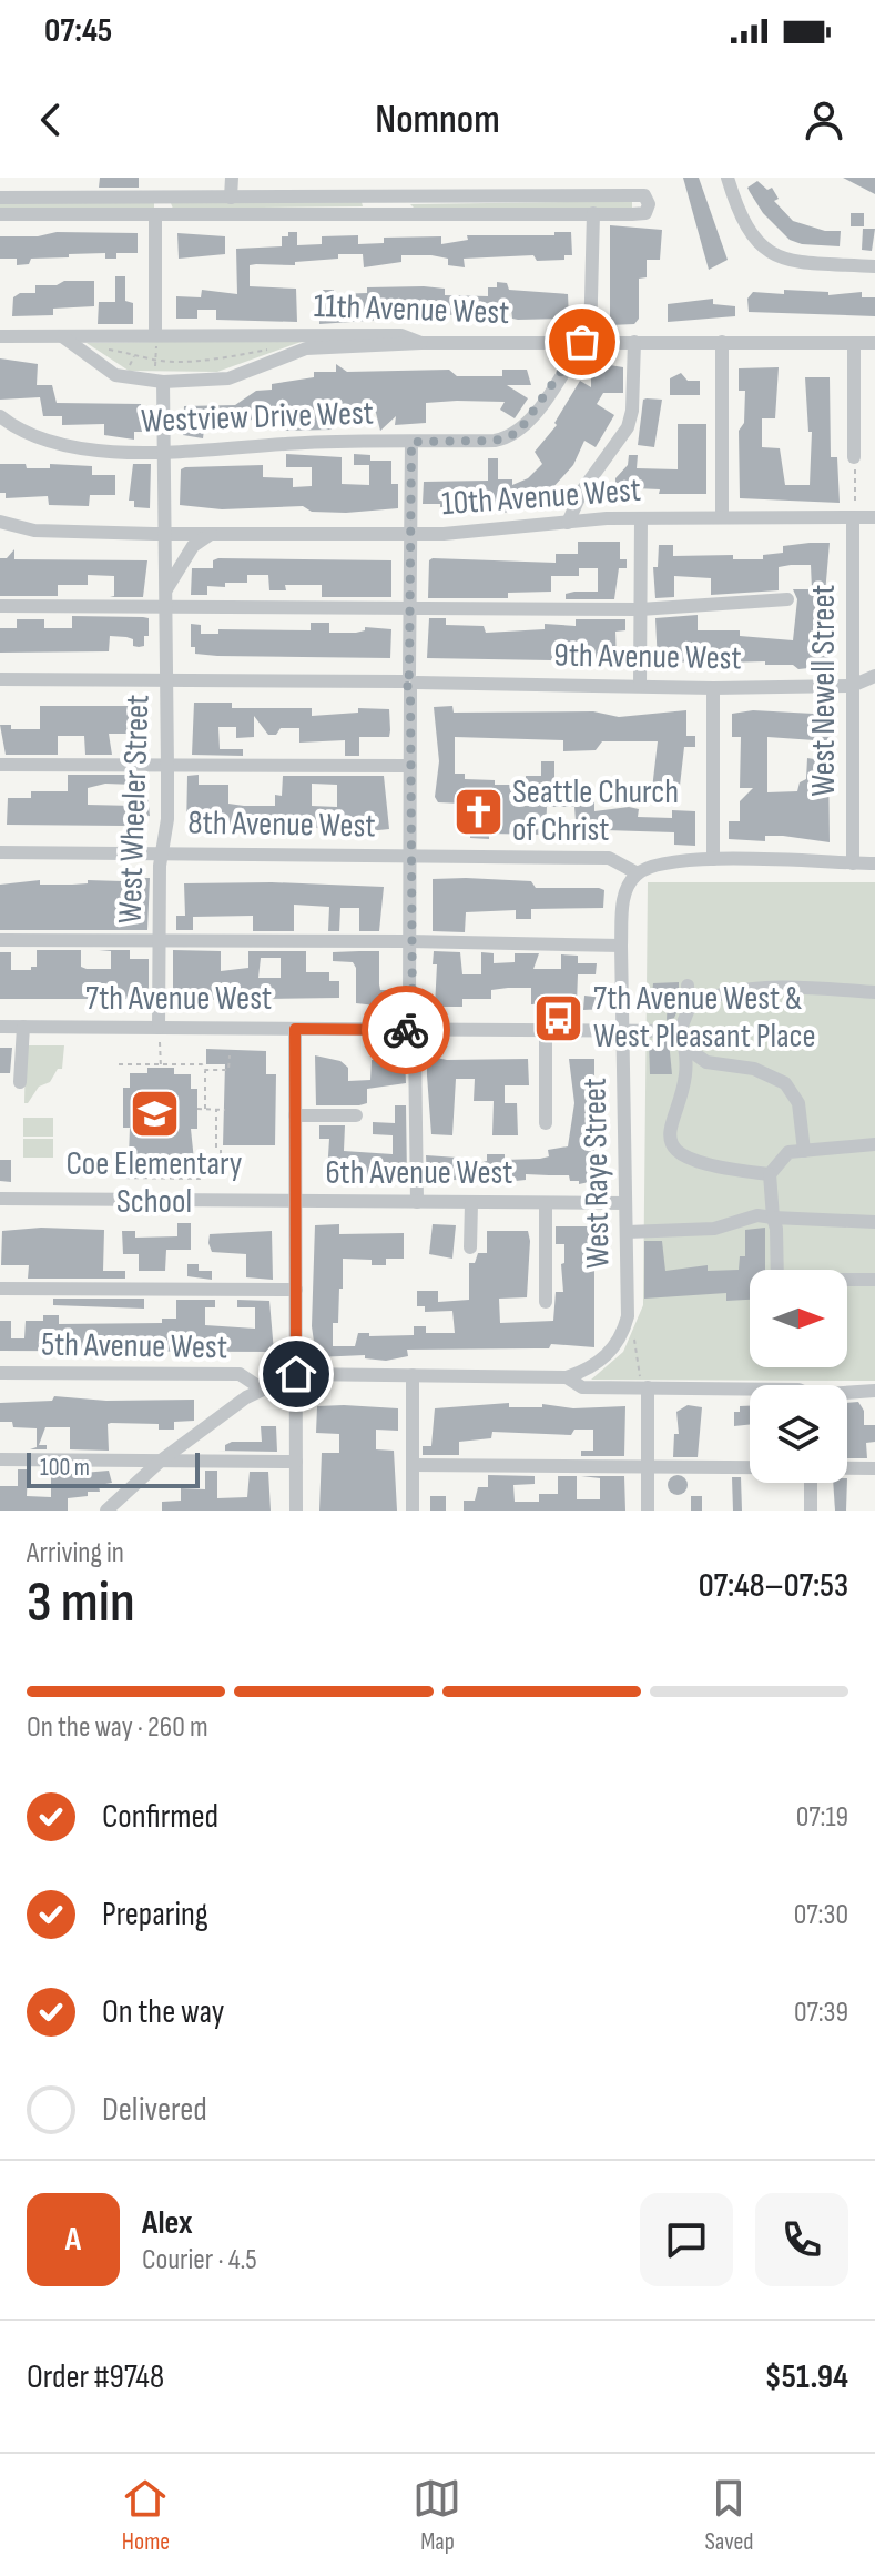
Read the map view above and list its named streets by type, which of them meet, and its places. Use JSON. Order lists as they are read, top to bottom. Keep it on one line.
{"streets":{"street":["11th Avenue West","Westview Drive West","10th Avenue West","9th Avenue West","West Newell Street","West Wheeler Street","8th Avenue West","7th Avenue West","6th Avenue West","West Raye Street","5th Avenue West"]},"crossings":[["11th Avenue West","Westview Drive West"],["Westview Drive West","West Wheeler Street"],["10th Avenue West","West Newell Street"],["10th Avenue West","West Wheeler Street"],["9th Avenue West","West Newell Street"],["9th Avenue West","West Wheeler Street"],["West Wheeler Street","8th Avenue West"],["West Wheeler Street","7th Avenue West"],["8th Avenue West","West Raye Street"],["7th Avenue West","West Raye Street"],["6th Avenue West","West Raye Street"]],"places":{"church":["Seattle Church of Christ"],"bus stop":["7th Avenue West & West Pleasant Place"],"school or university":["Coe Elementary School"]},"scale_bar":"100 m","north":"right","page":{"status":"07:45","header":"Nomnom","scale":"100 m","heading":["3 min","Arriving in","07:48–07:53"],"panel":["Alex","Courier · 4.5","Order #9748","$51.94"],"bar":"On the way · 260 m","list":[["Confirmed","07:19"],["Preparing","07:30"],["On the way","07:39"],"Delivered"],"round":"A","tabs":["Home","Map","Saved"]}}
